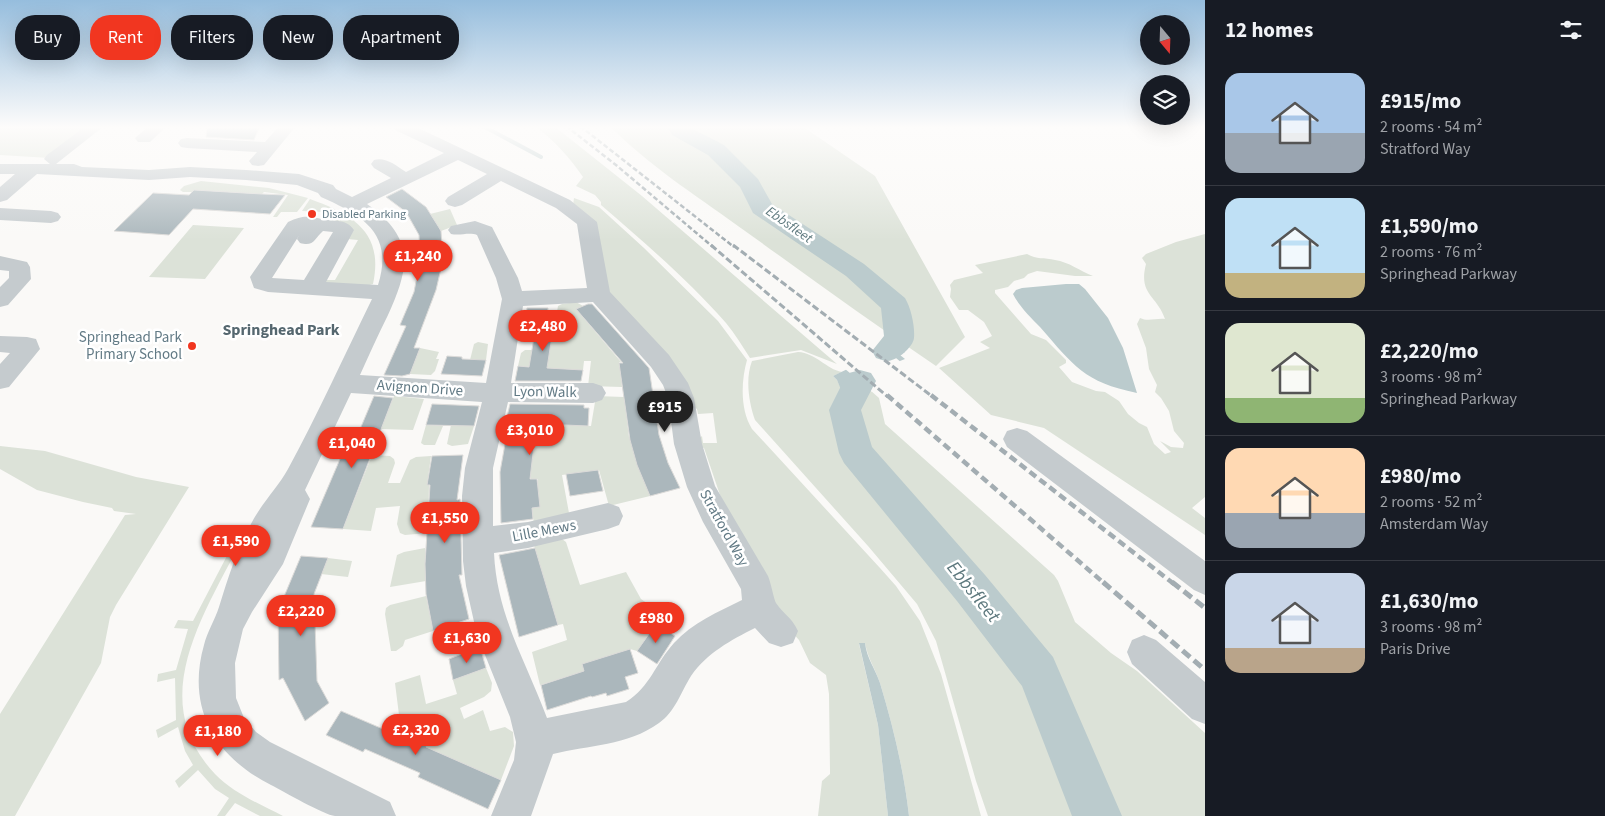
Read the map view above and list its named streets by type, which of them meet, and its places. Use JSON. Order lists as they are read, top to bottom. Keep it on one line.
{"streets":{"street":["Avignon Drive","Lyon Walk","Stratford Way","Lille Mews"]},"crossings":[["Avignon Drive","Lyon Walk"]],"districts":["Springhead Park"],"water":["Ebbsfleet"],"places":["Disabled Parking","Springhead Park Primary School"],"north":"bottom","page":{"heading":"12 homes","chip":["Buy","Rent","Filters","New","Apartment"],"list":[{"name":"£915/mo","note":"2 rooms · 54 m² · Stratford Way"},{"name":"£1,590/mo","note":"2 rooms · 76 m² · Springhead Parkway"},{"name":"£2,220/mo","note":"3 rooms · 98 m² · Springhead Parkway"},{"name":"£980/mo","note":"2 rooms · 52 m² · Amsterdam Way"},{"name":"£1,630/mo","note":"3 rooms · 98 m² · Paris Drive"}],"price":["£1,240","£2,480","£915","£3,010","£1,040","£1,550","£1,590","£2,220","£980","£1,630","£2,320","£1,180"]}}
